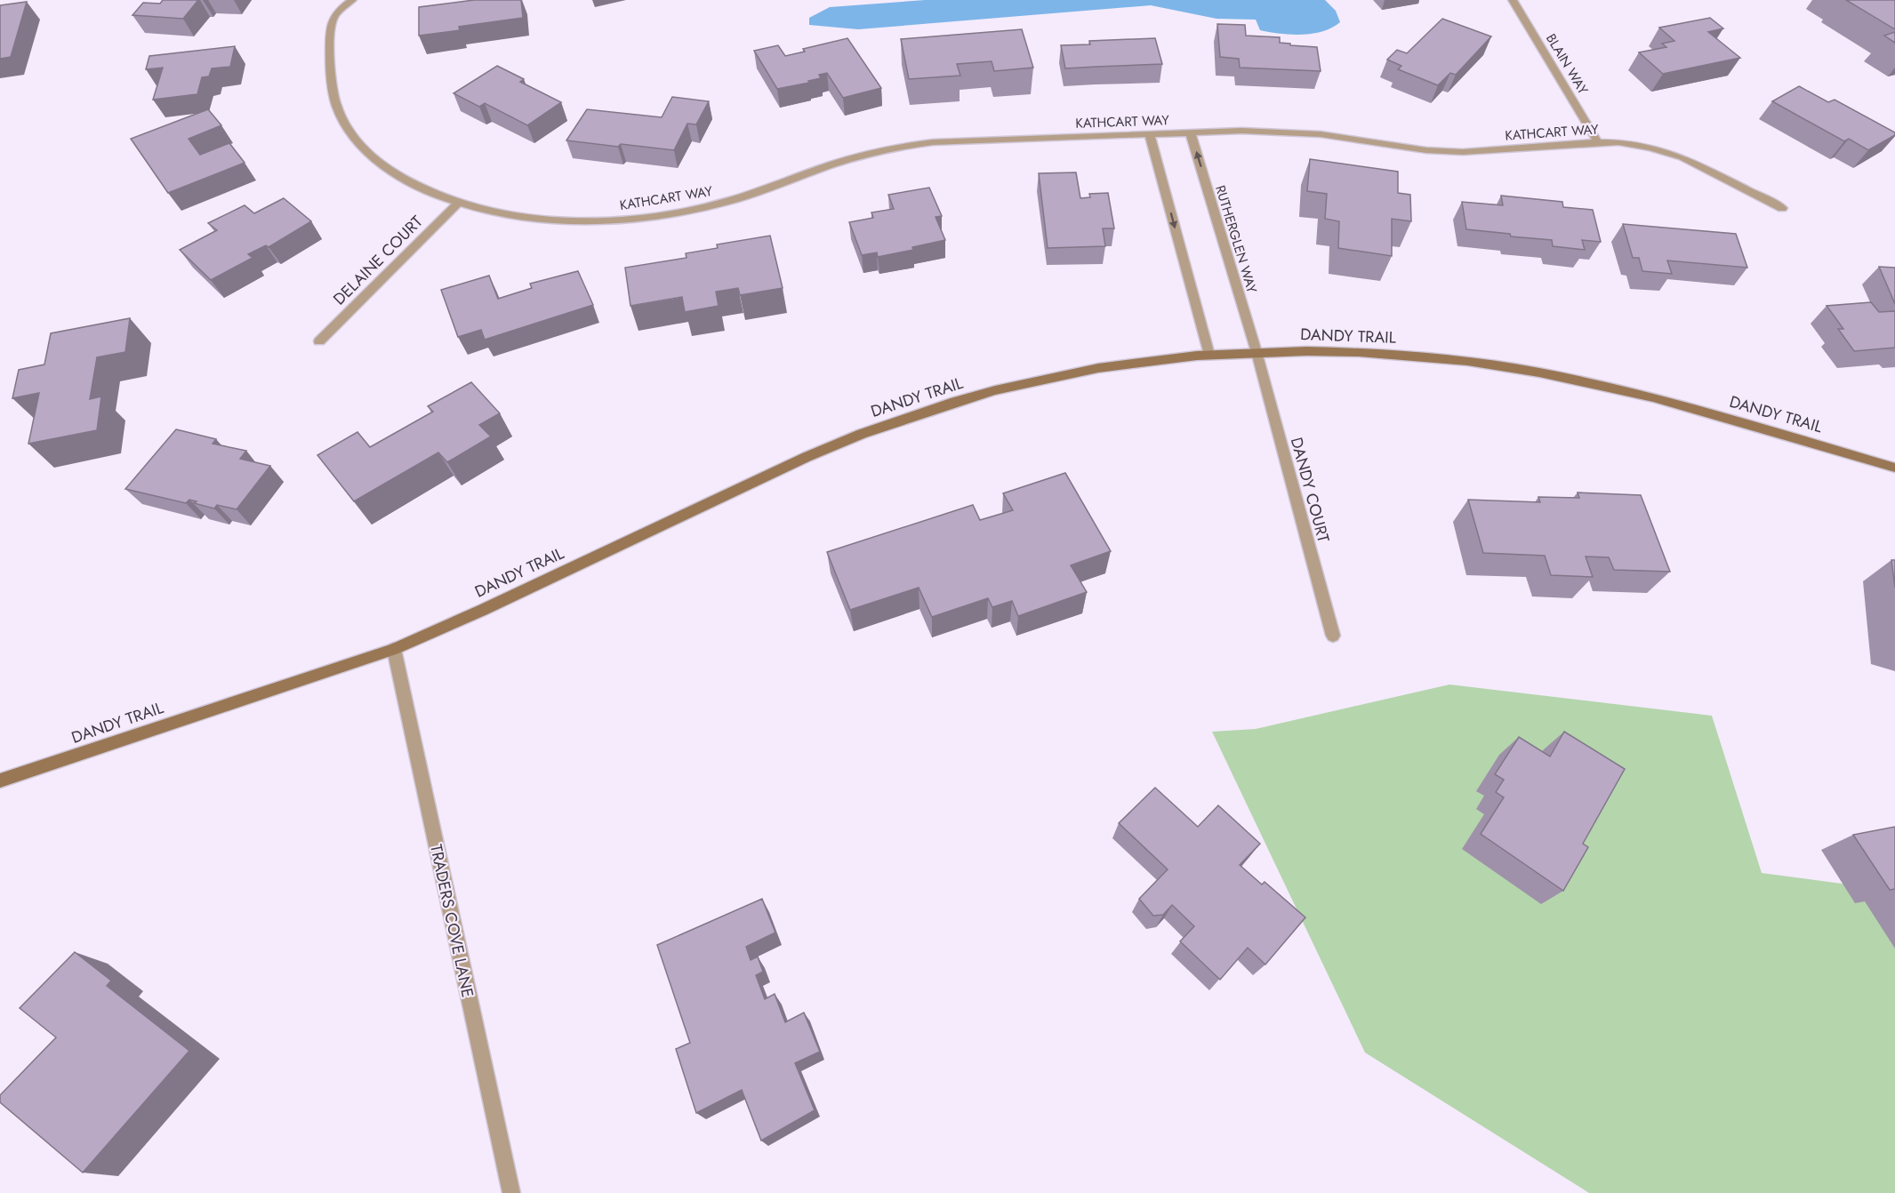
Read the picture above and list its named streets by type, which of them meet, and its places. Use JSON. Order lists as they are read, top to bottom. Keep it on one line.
{"streets":{"street":["BLAIN WAY","KATHCART WAY","RUTHERGLEN WAY","DELAINE COURT","DANDY TRAIL","DANDY COURT","TRADERS COVE LANE"]},"crossings":[["BLAIN WAY","KATHCART WAY"],["KATHCART WAY","RUTHERGLEN WAY"],["KATHCART WAY","DELAINE COURT"],["RUTHERGLEN WAY","DANDY TRAIL"],["RUTHERGLEN WAY","DANDY COURT"],["DANDY TRAIL","DANDY COURT"],["DANDY TRAIL","TRADERS COVE LANE"]]}
